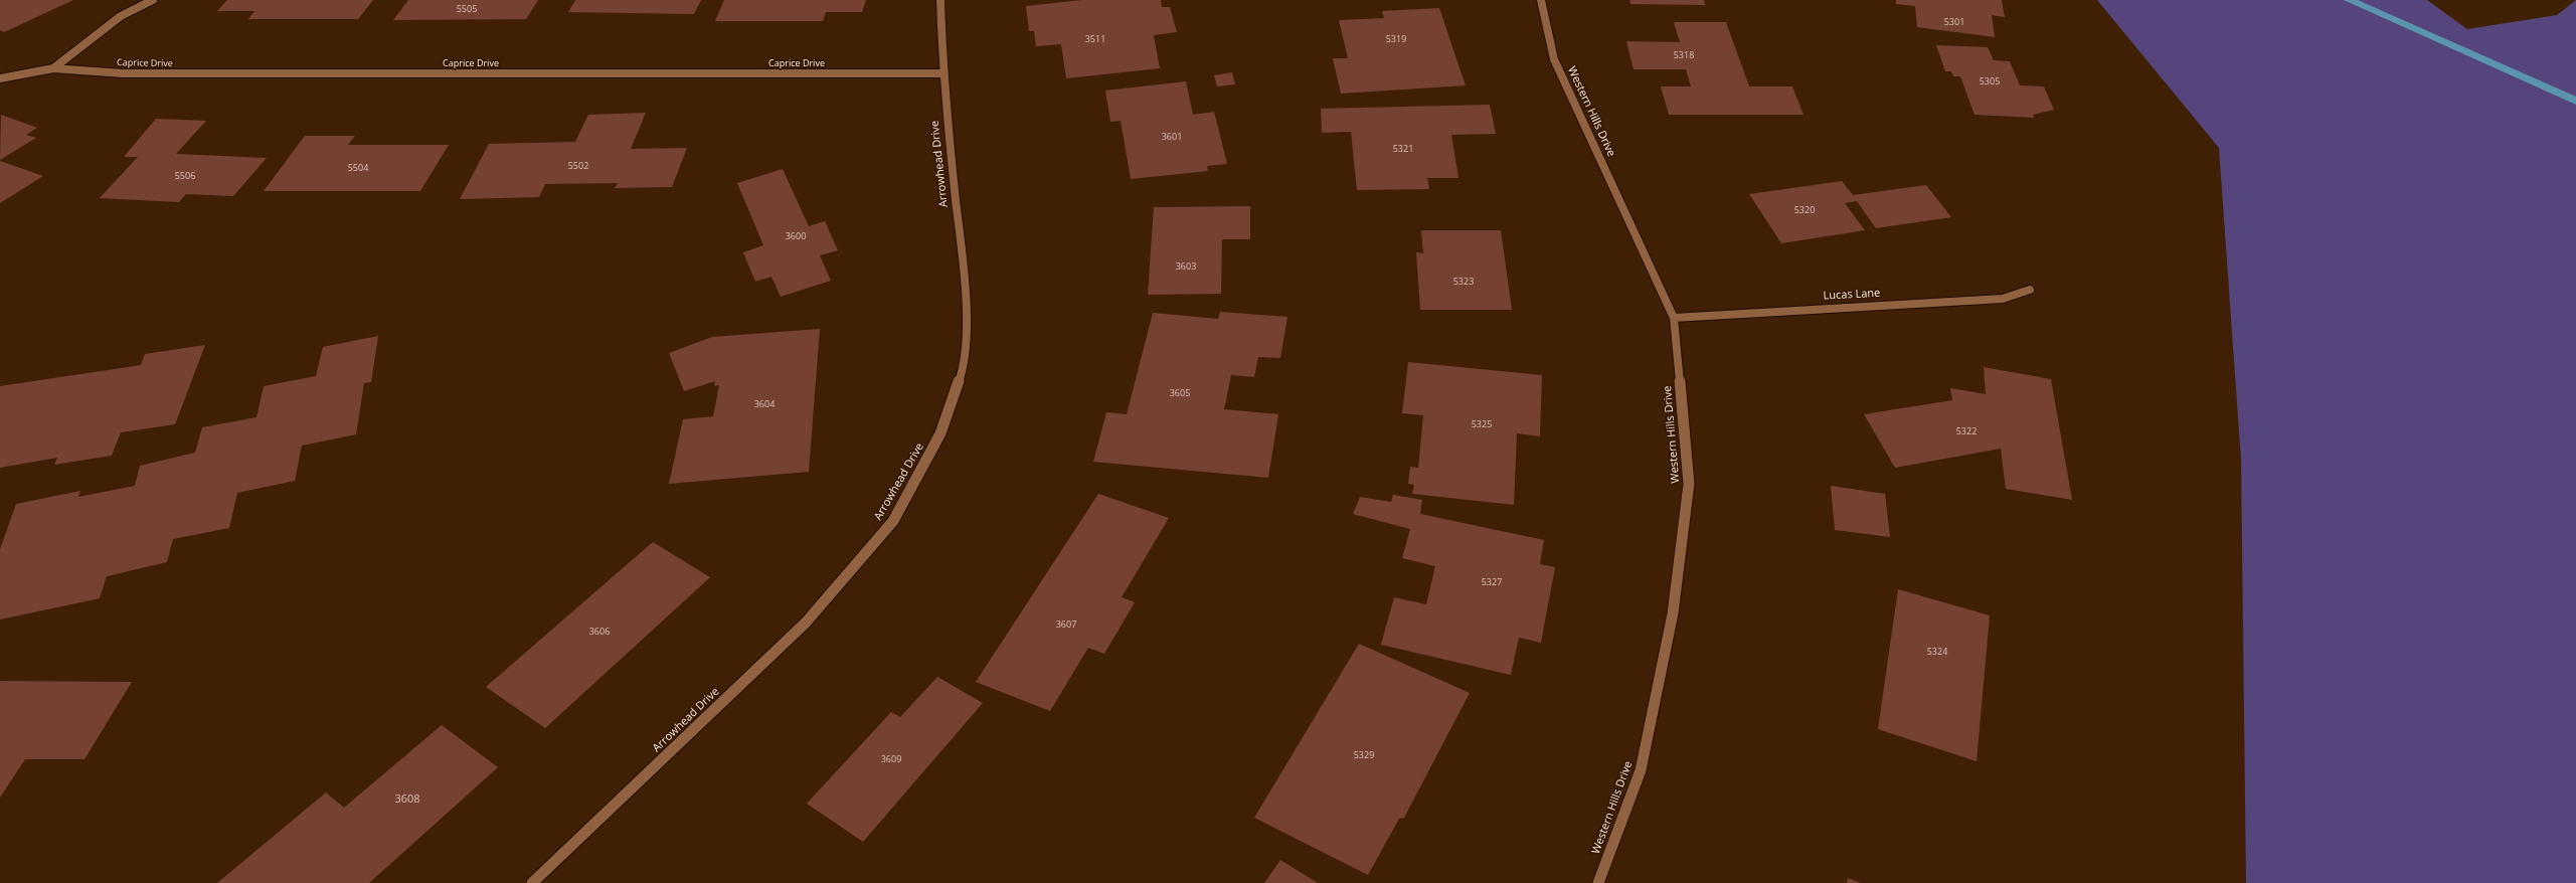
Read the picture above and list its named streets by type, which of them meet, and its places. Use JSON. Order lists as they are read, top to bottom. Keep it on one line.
{"streets":{"street":["Caprice Drive","Western Hills Drive","Arrowhead Drive","Lucas Lane"]},"crossings":[["Caprice Drive","Arrowhead Drive"],["Western Hills Drive","Lucas Lane"]],"house_numbers":["5505","5301","3511","5319","5318","5305","3601","5321","5502","5504","5506","5320","3600","3603","5323","3605","3604","5325","5322","5327","3607","3606","5324","5329","3609","3608"]}
